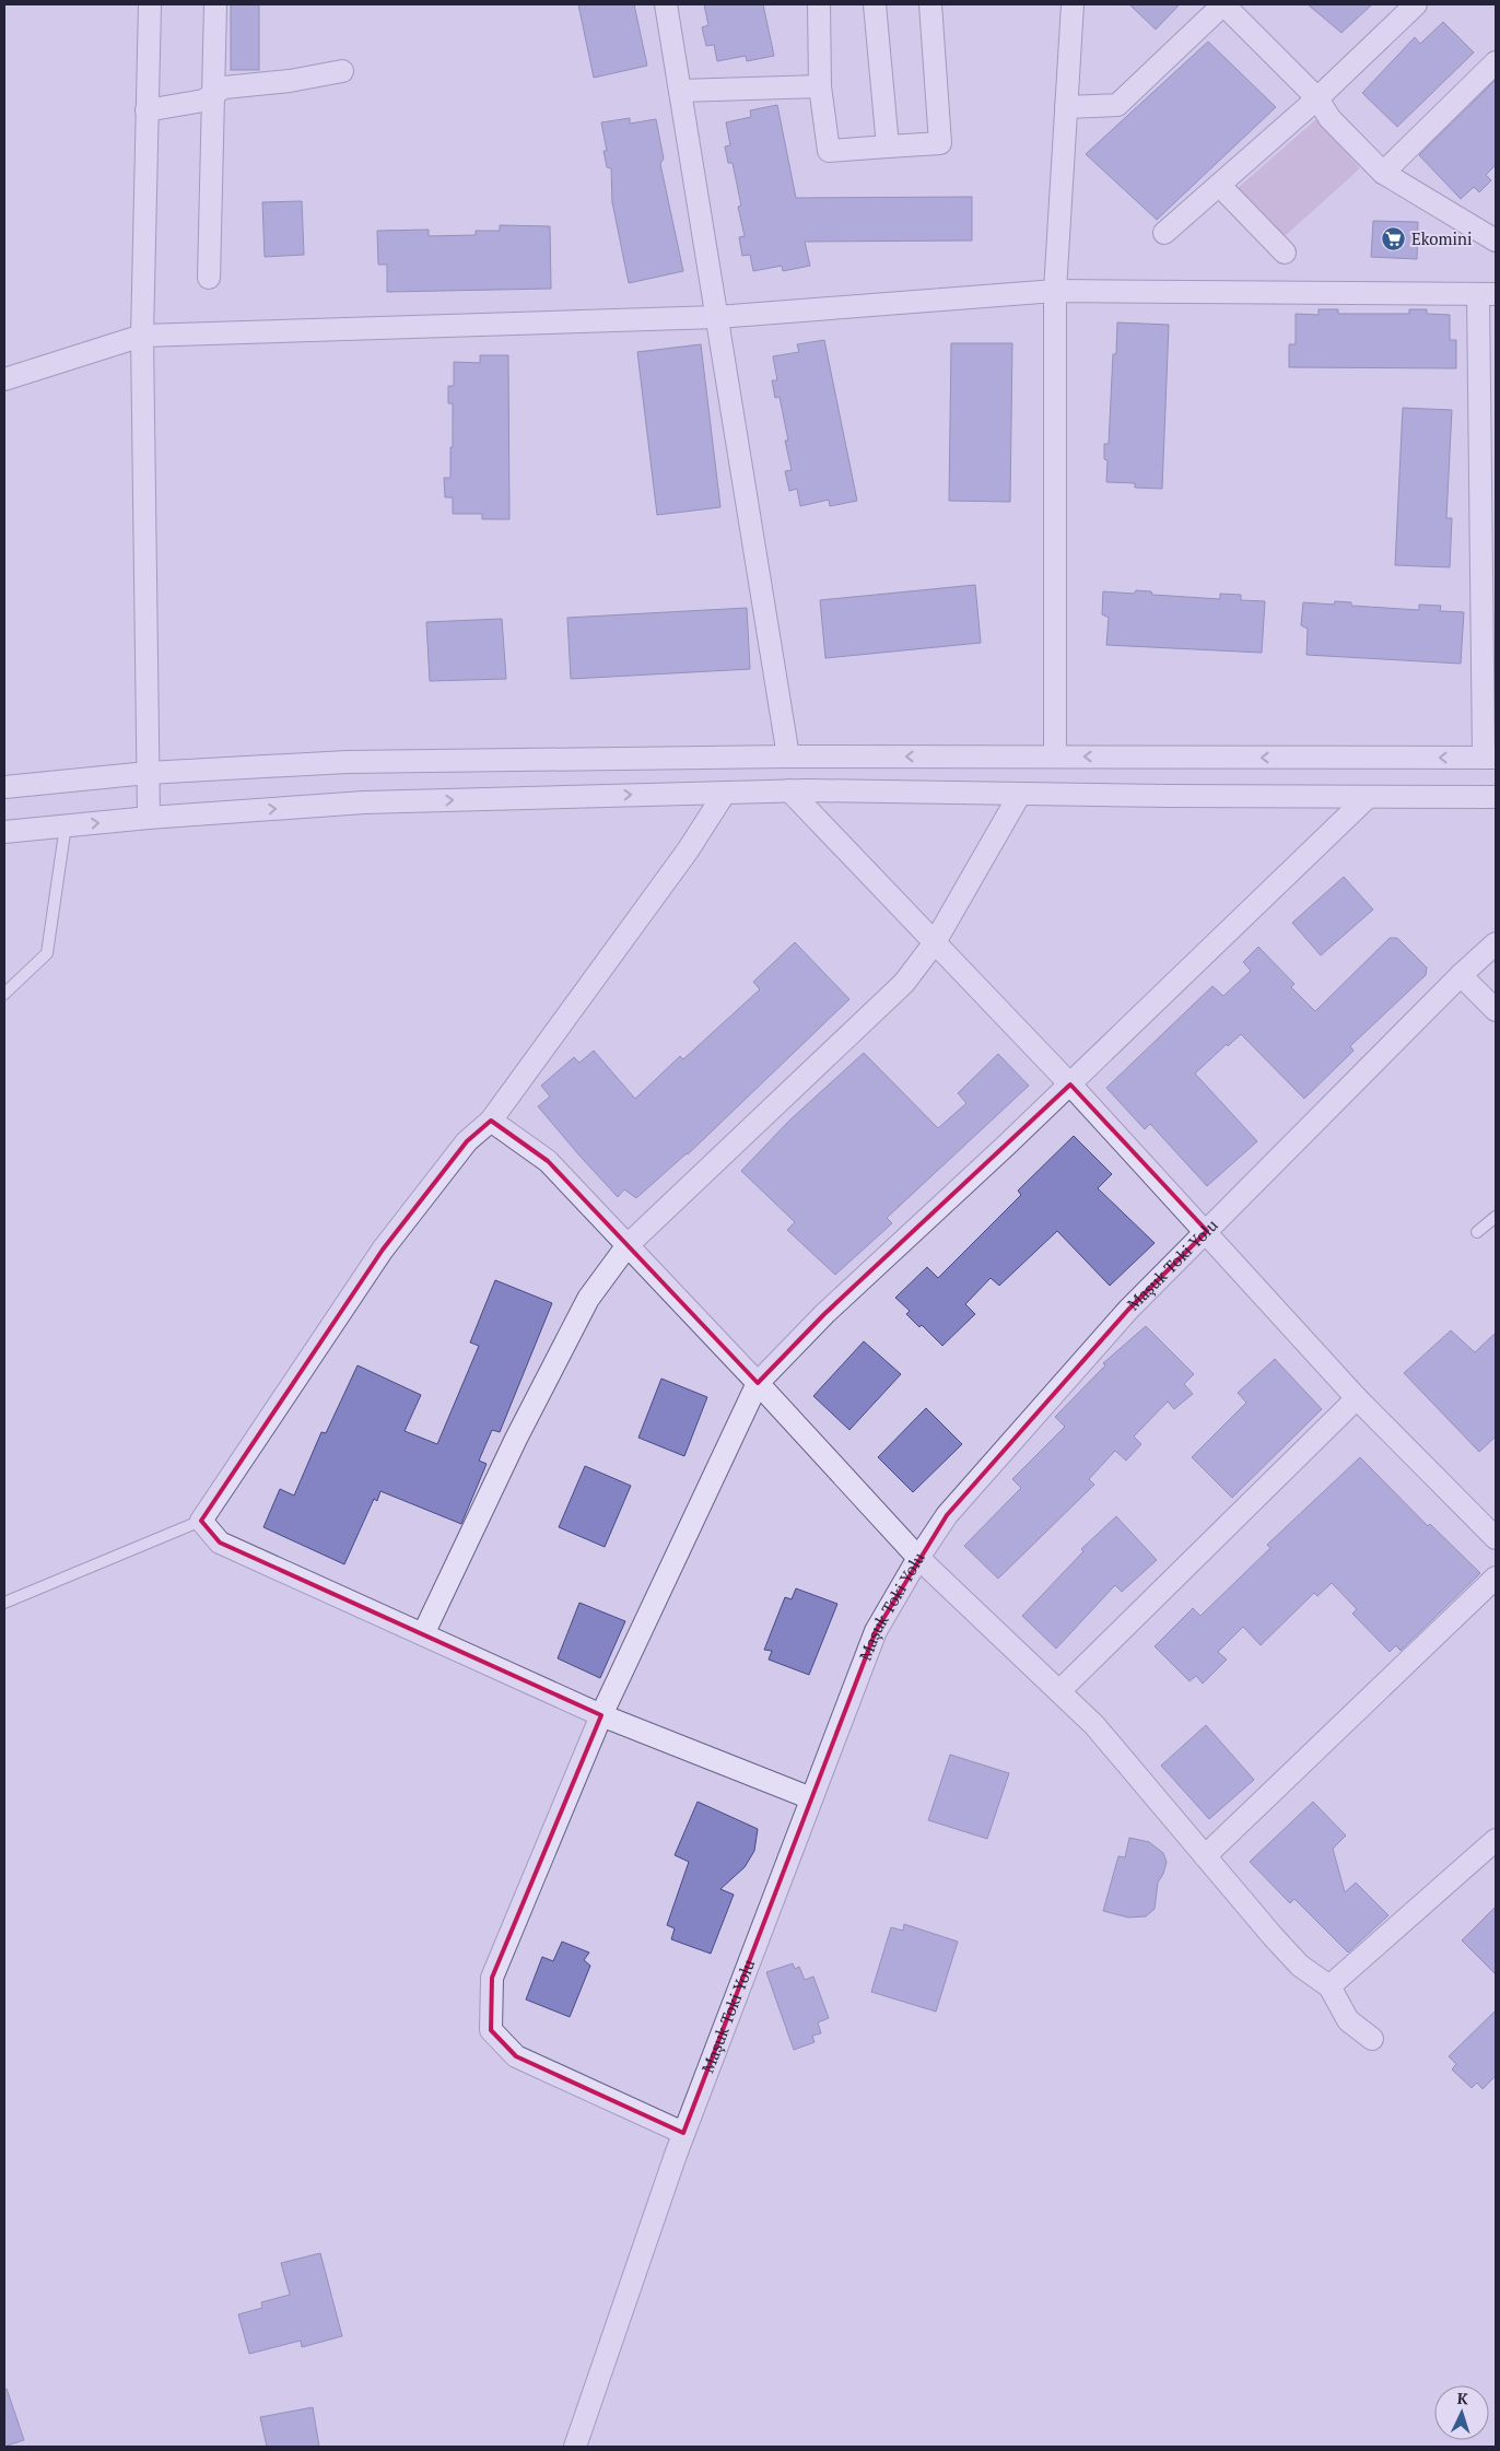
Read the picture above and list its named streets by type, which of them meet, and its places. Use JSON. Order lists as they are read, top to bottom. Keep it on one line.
{"streets":{"street":["Maşuk Toki Yolu"]},"places":{"supermarket":["Ekomini"]},"north":"top"}
